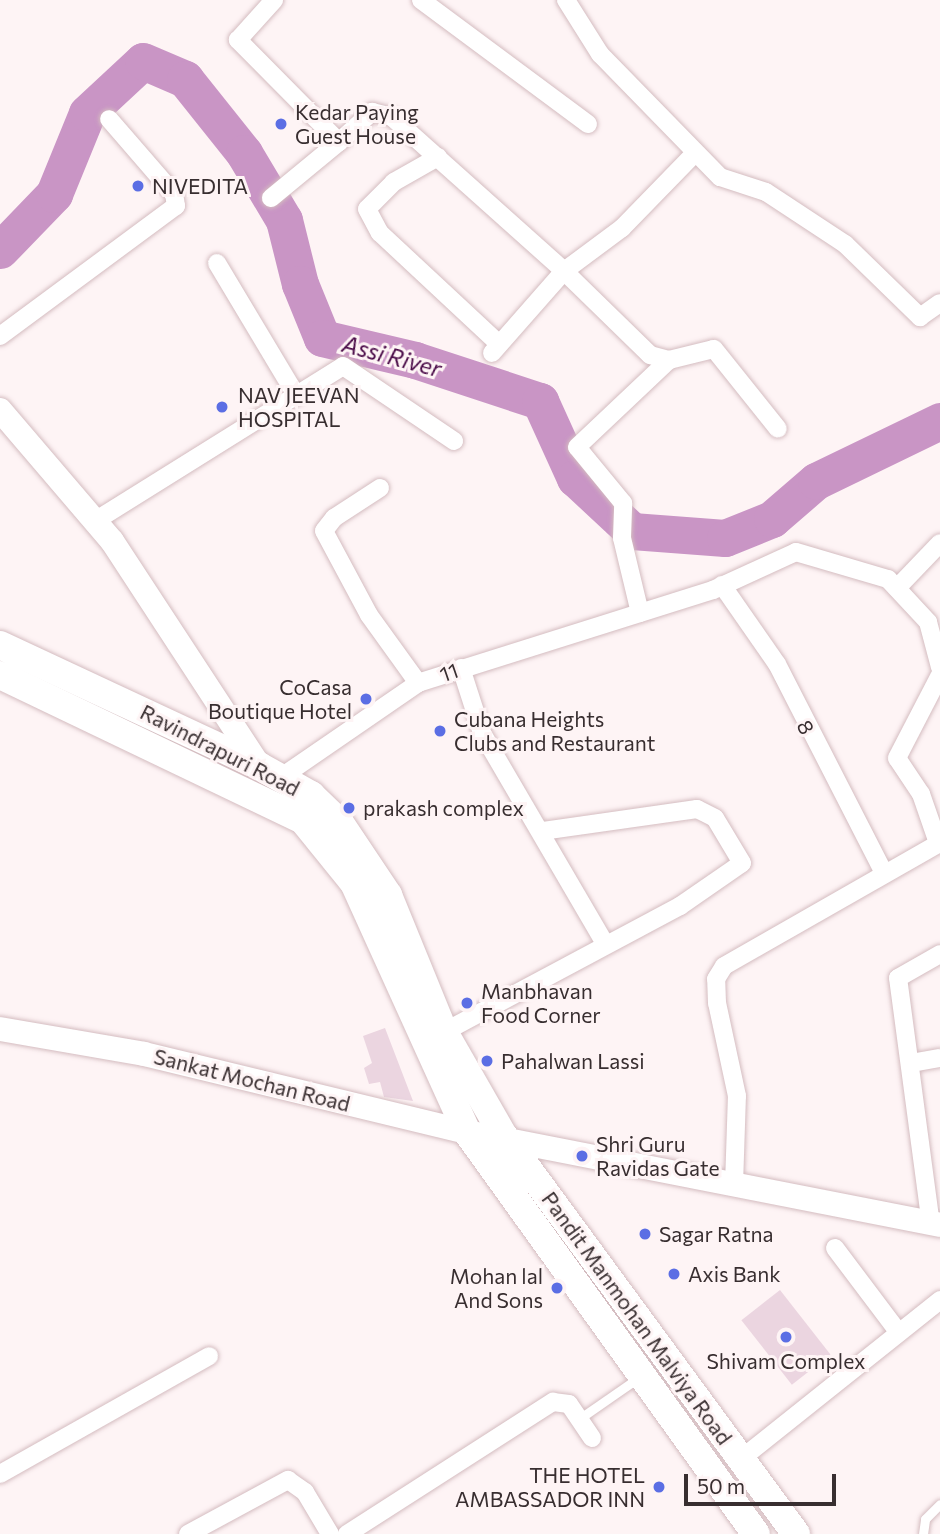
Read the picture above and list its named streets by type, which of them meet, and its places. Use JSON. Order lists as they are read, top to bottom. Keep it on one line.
{"streets":{"main road":["Ravindrapuri Road","Pandit Manmohan Malviya Road"],"street":["11","8","Sankat Mochan Road"]},"crossings":[["11","8"],["11","Ravindrapuri Road"],["Ravindrapuri Road","Sankat Mochan Road"],["Ravindrapuri Road","Pandit Manmohan Malviya Road"],["Sankat Mochan Road","Pandit Manmohan Malviya Road"]],"water":["Assi River"],"places":["Kedar Paying Guest House","NIVEDITA","NAV JEEVAN HOSPITAL","CoCasa Boutique Hotel","Cubana Heights Clubs and Restaurant","prakash complex","Manbhavan Food Corner","Pahalwan Lassi","Shri Guru Ravidas Gate","Sagar Ratna","Axis Bank","Mohan lal And Sons","Shivam Complex","THE HOTEL AMBASSADOR INN"],"scale_bar":"50 m"}
